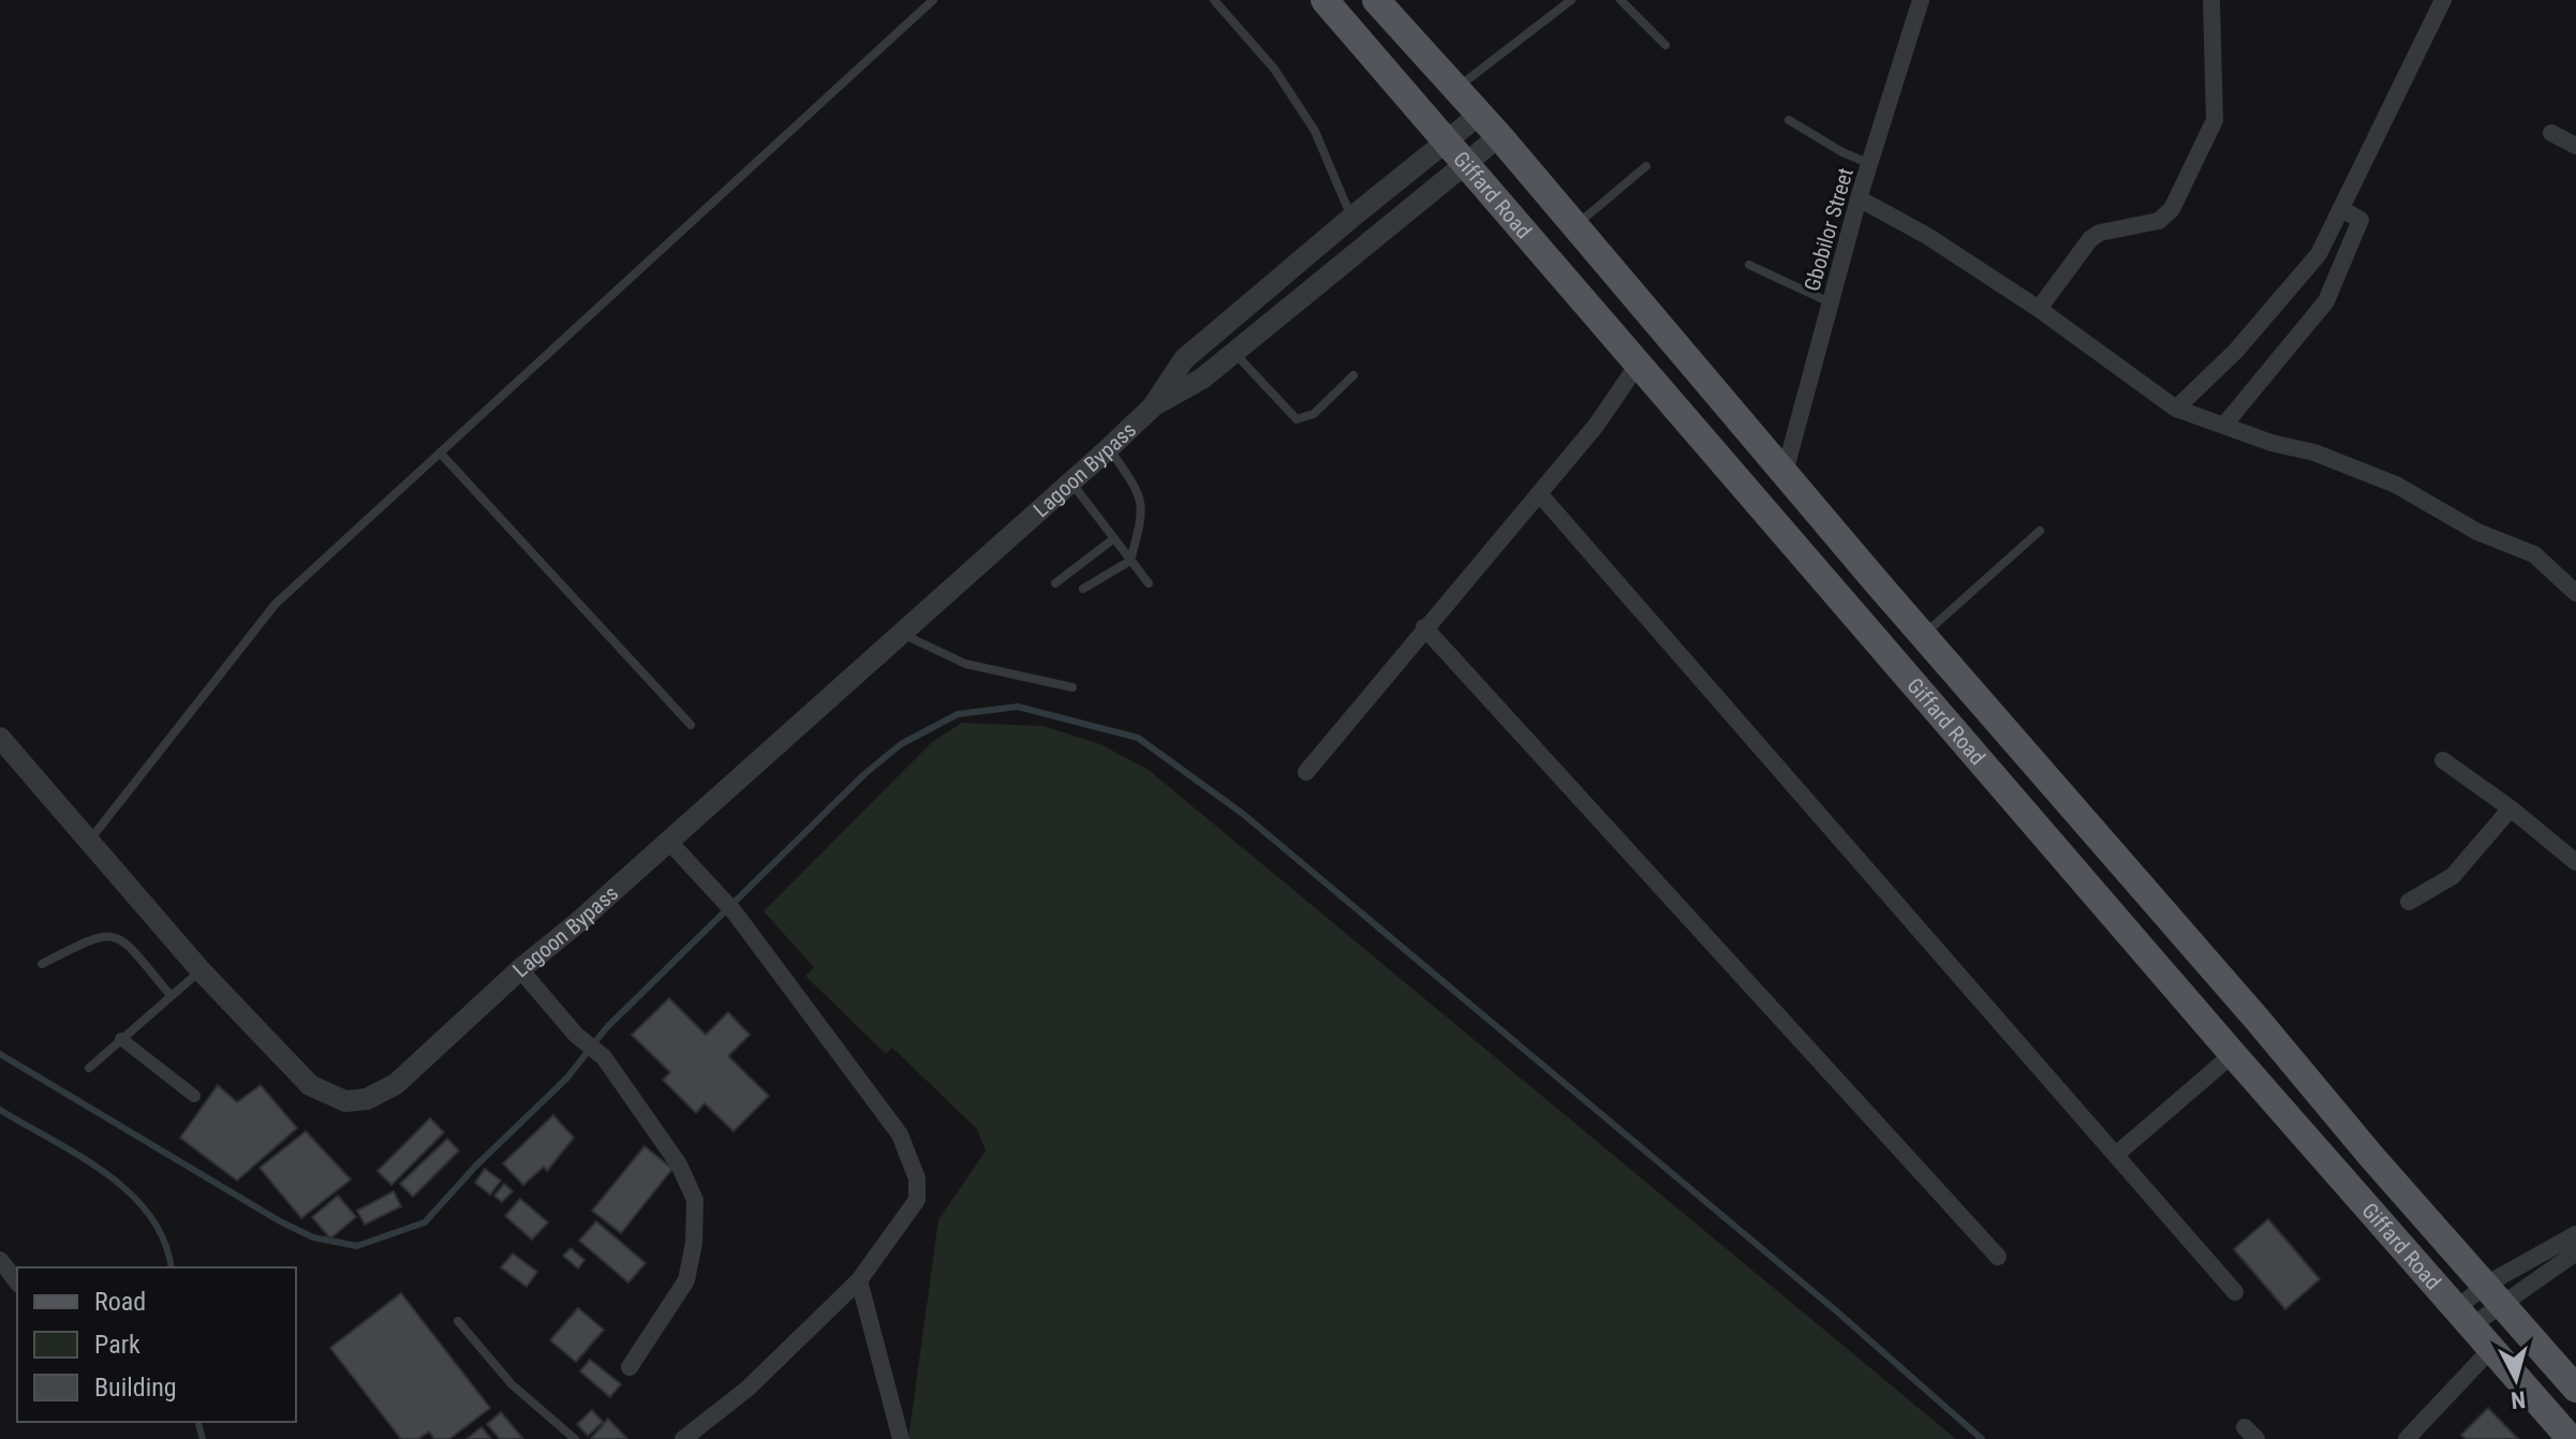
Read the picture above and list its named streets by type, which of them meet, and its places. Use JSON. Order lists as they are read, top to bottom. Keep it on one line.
{"streets":{"main road":["Giffard Road"],"street":["Gbobilor Street","Lagoon Bypass"]},"crossings":[["Giffard Road","Gbobilor Street"],["Giffard Road","Lagoon Bypass"]],"legend":["Road","Park","Building"],"north":"bottom"}
